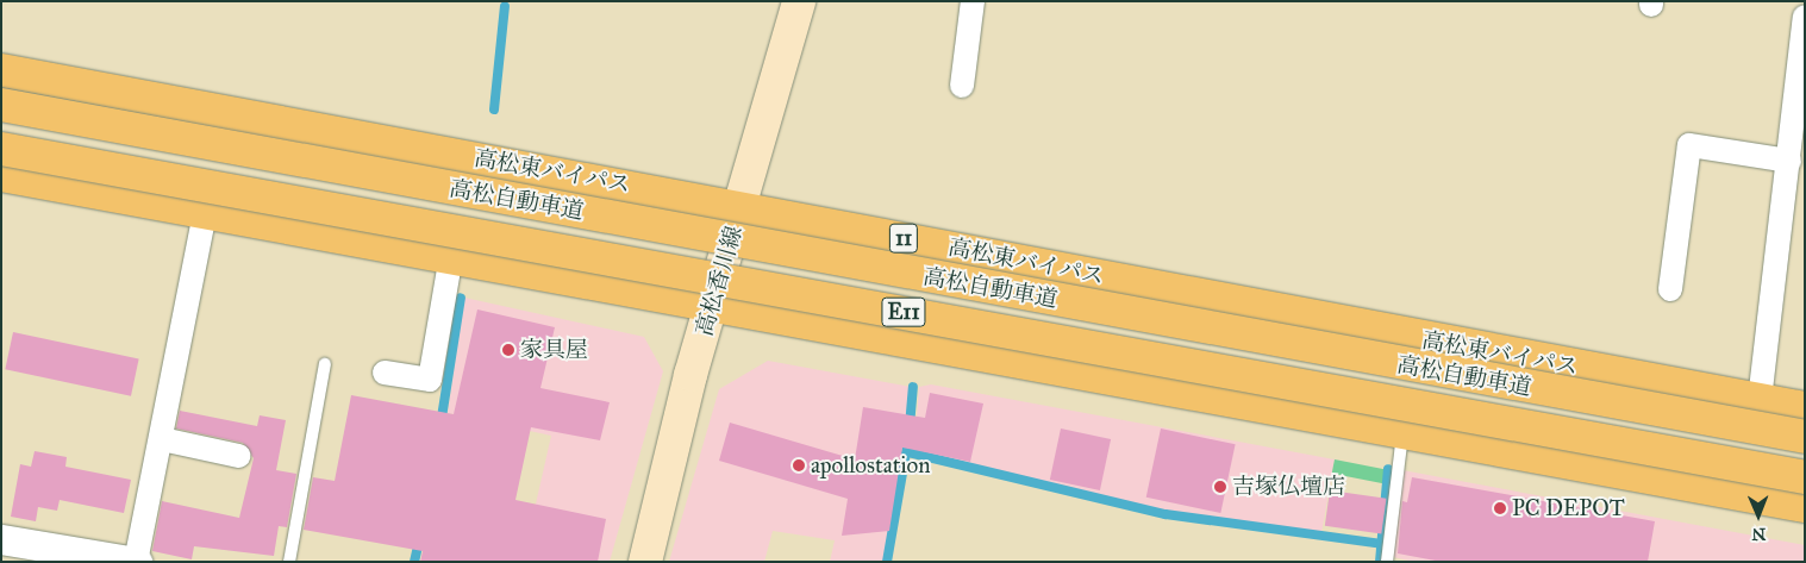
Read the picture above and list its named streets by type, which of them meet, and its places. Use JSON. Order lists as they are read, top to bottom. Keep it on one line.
{"streets":{"highway":["高松東バイパス","高松自動車道","11","E11"],"main road":["高松香川線"]},"crossings":[["高松東バイパス","高松香川線"]],"places":["家具屋","apollostation","吉塚仏壇店","PC DEPOT"],"north":"bottom"}
